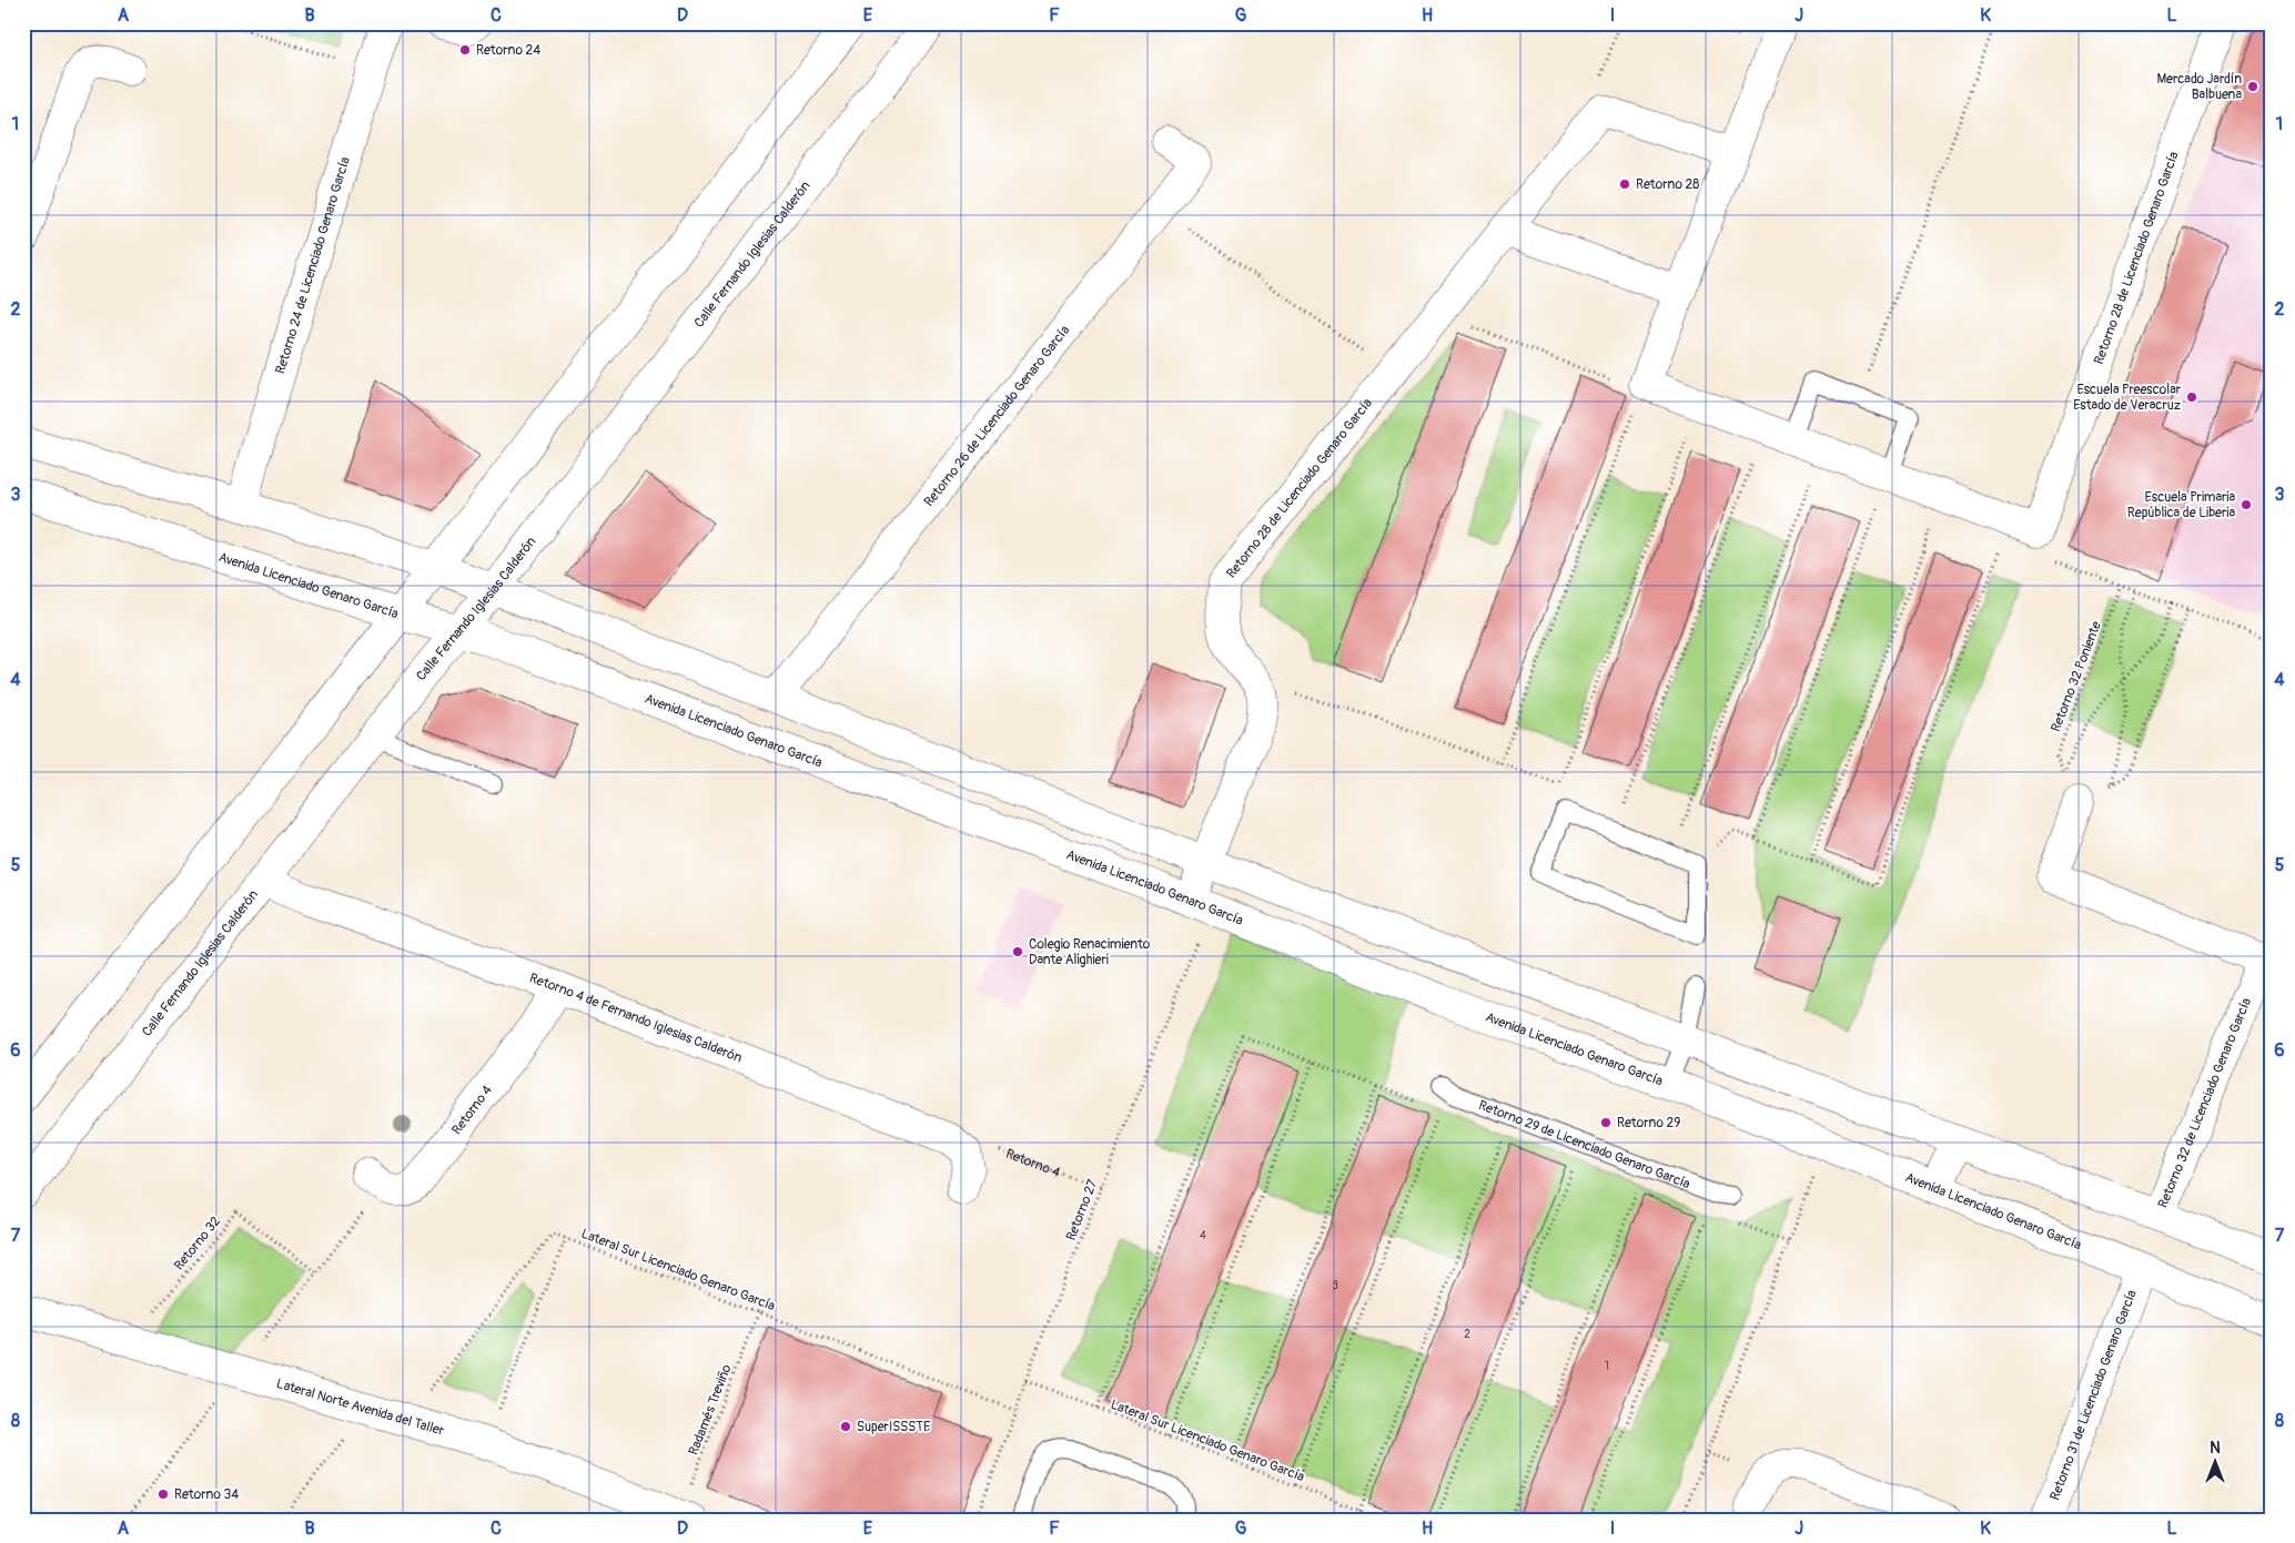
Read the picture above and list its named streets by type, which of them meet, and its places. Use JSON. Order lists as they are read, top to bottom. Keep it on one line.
{"streets":{"street":["Calle Fernando Iglesias Calderón","Retorno 28 de Licenciado Genaro García","Retorno 24 de Licenciado Genaro García","Retorno 26 de Licenciado Genaro García","Avenida Licenciado Genaro García","Retorno 4 de Fernando Iglesias Calderón","Retorno 32 de Licenciado Genaro García","Retorno 4","Retorno 31 de Licenciado Genaro García","Lateral Norte Avenida del Taller"],"lane":["Retorno 29 de Licenciado Genaro García"],"path":["Retorno 32 Poniente","Retorno 27","Retorno 32","Lateral Sur Licenciado Genaro García","Radamés Treviño"]},"crossings":[["Calle Fernando Iglesias Calderón","Avenida Licenciado Genaro García"],["Calle Fernando Iglesias Calderón","Retorno 4 de Fernando Iglesias Calderón"],["Avenida Licenciado Genaro García","Retorno 27"],["Avenida Licenciado Genaro García","Retorno 31 de Licenciado Genaro García"],["Retorno 4 de Fernando Iglesias Calderón","Retorno 4"],["Retorno 4","Retorno 27"],["Retorno 4","Retorno 32"],["Retorno 27","Lateral Sur Licenciado Genaro García"],["Retorno 32","Lateral Norte Avenida del Taller"],["Lateral Sur Licenciado Genaro García","Lateral Norte Avenida del Taller"],["Lateral Sur Licenciado Genaro García","Radamés Treviño"],["Lateral Norte Avenida del Taller","Radamés Treviño"]],"places":["Retorno 24","Mercado Jardín Balbuena","Retorno 28","Escuela Preescolar Estado de Veracruz","Escuela Primaria República de Liberia","Colegio Renacimiento Dante Alighieri","Retorno 29","SuperISSSTE","Retorno 34"],"house_numbers":["4","3","2","1"],"north":"top","grid":{"columns":["A","B","C","D","E","F","G","H","I","J","K","L"],"rows":["1","2","3","4","5","6","7","8"]}}
